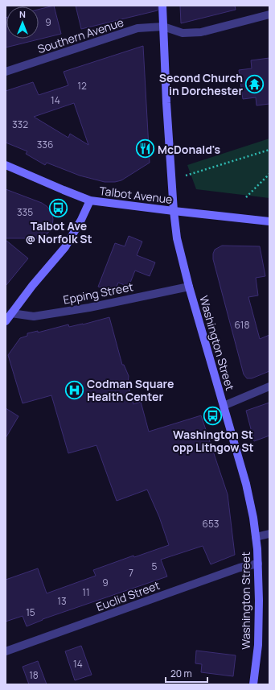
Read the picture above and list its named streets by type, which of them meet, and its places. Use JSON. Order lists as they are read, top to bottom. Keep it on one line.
{"streets":{"main road":["Talbot Avenue","Washington Street"],"street":["Southern Avenue","Epping Street","Euclid Street"]},"crossings":[["Southern Avenue","Washington Street"],["Talbot Avenue","Washington Street"],["Epping Street","Washington Street"],["Washington Street","Euclid Street"]],"places":{"temple":["Second Church in Dorchester"],"restaurant":["McDonald's"],"bus stop":["Talbot Ave @ Norfolk St","Washington St opp Lithgow St"],"hospital":["Codman Square Health Center"]},"house_numbers":["9","12","14","332","336","335","618","653","5","7","9","11","13","15","14","18"],"scale_bar":"20 m","north":"top"}
